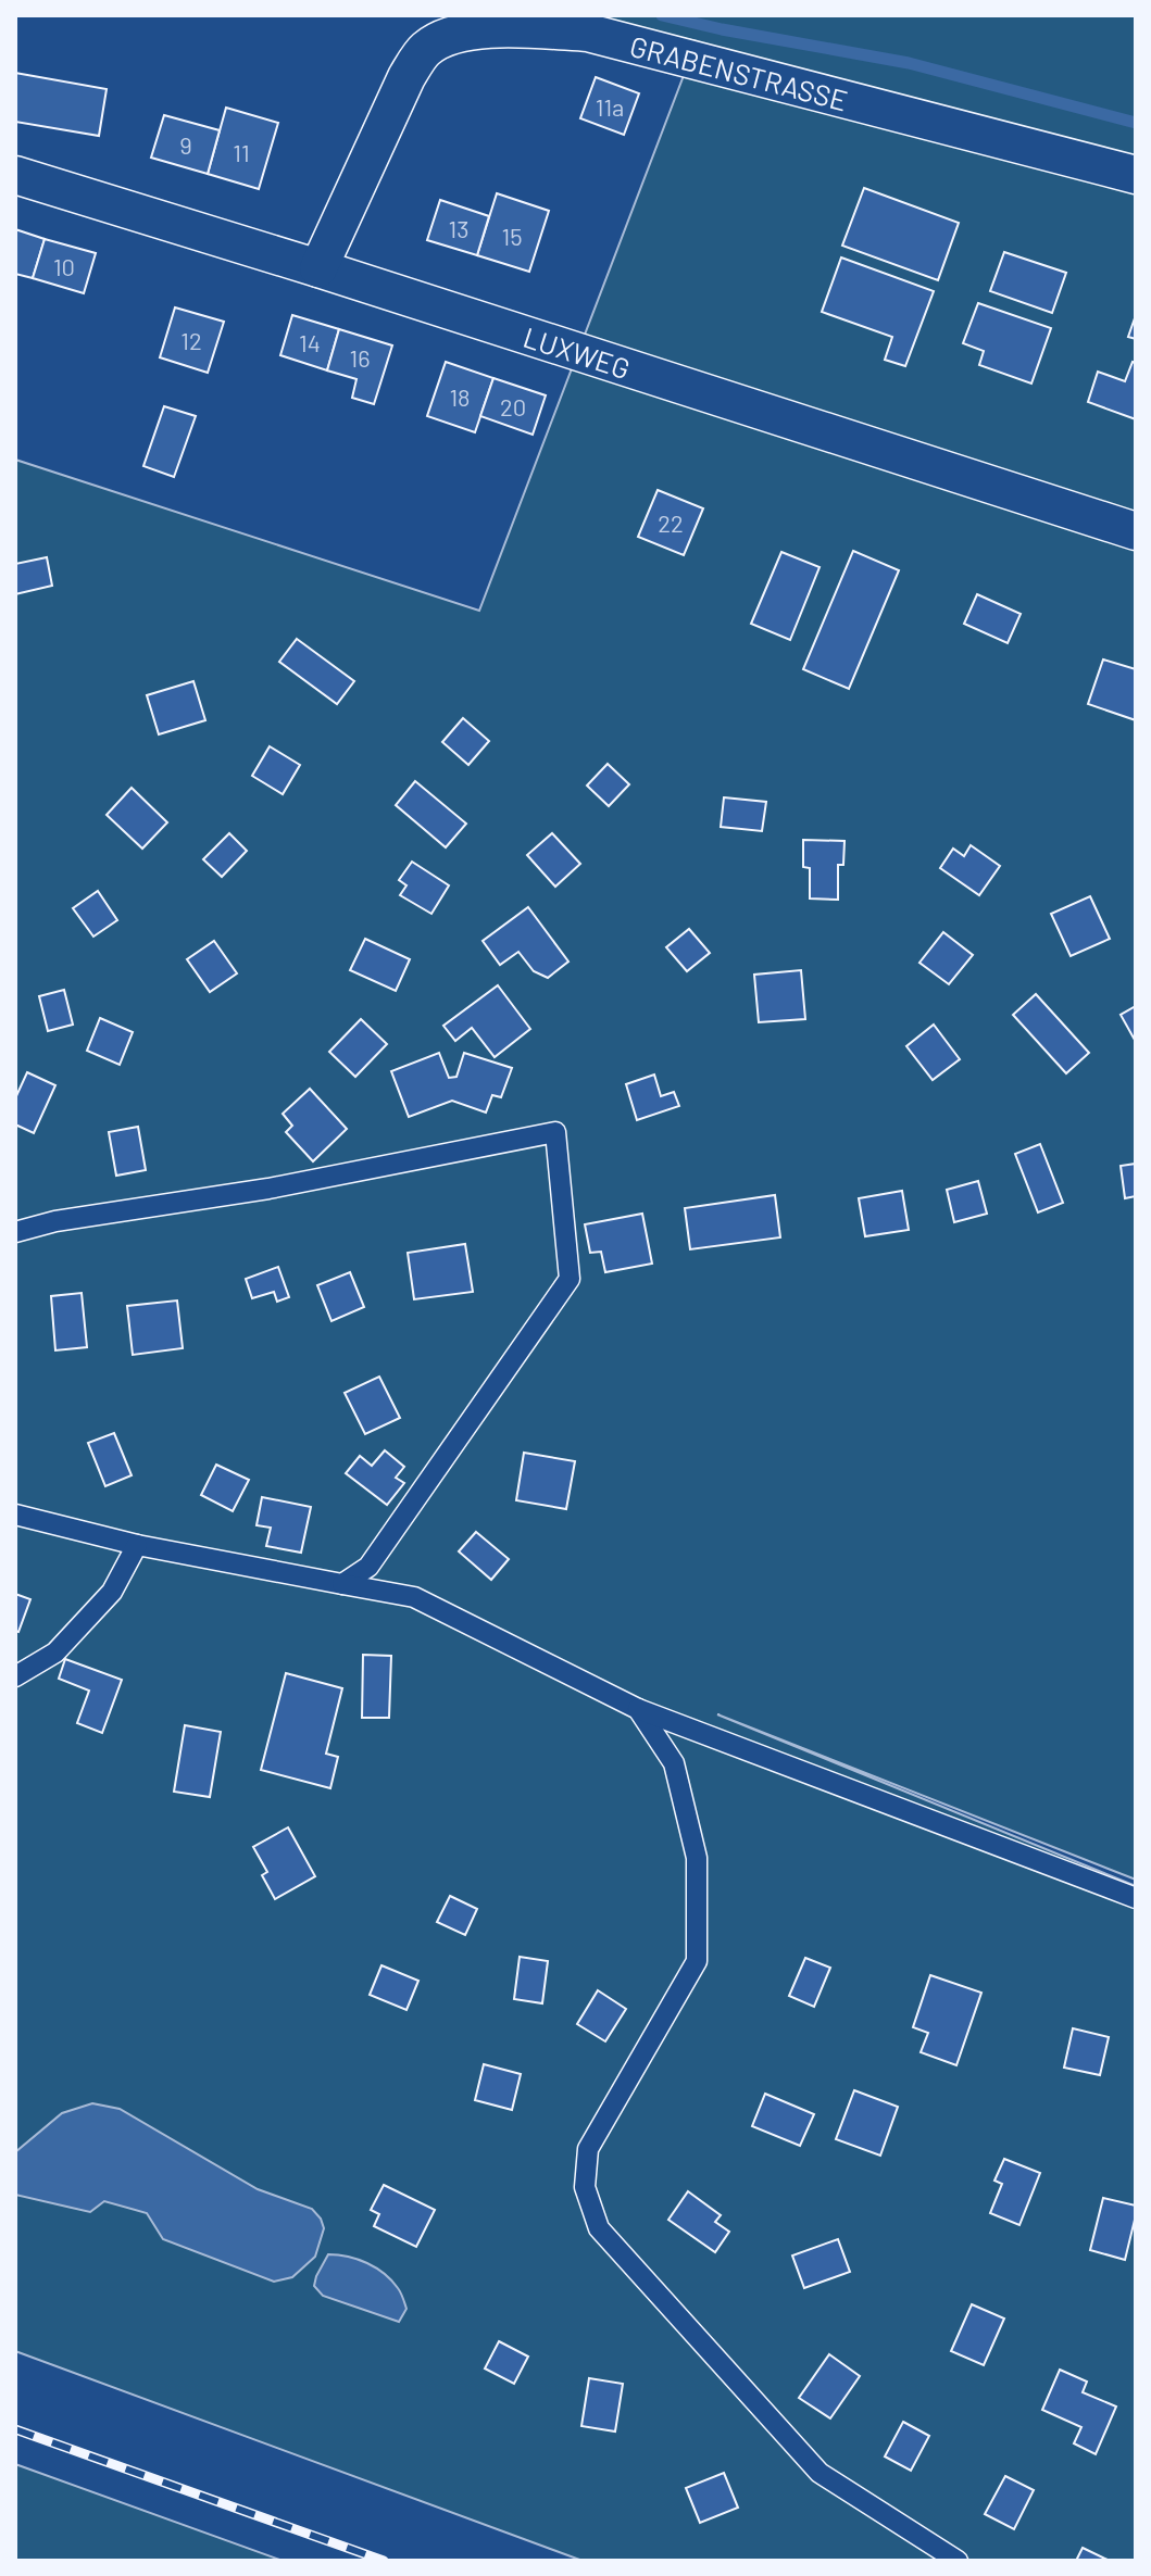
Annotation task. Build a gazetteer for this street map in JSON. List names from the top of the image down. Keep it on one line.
{"streets":{"street":["GRABENSTRASSE","LUXWEG"]},"crossings":[["GRABENSTRASSE","LUXWEG"]],"house_numbers":["11a","9","11","13","15","10","12","14","16","18","20","22"]}
